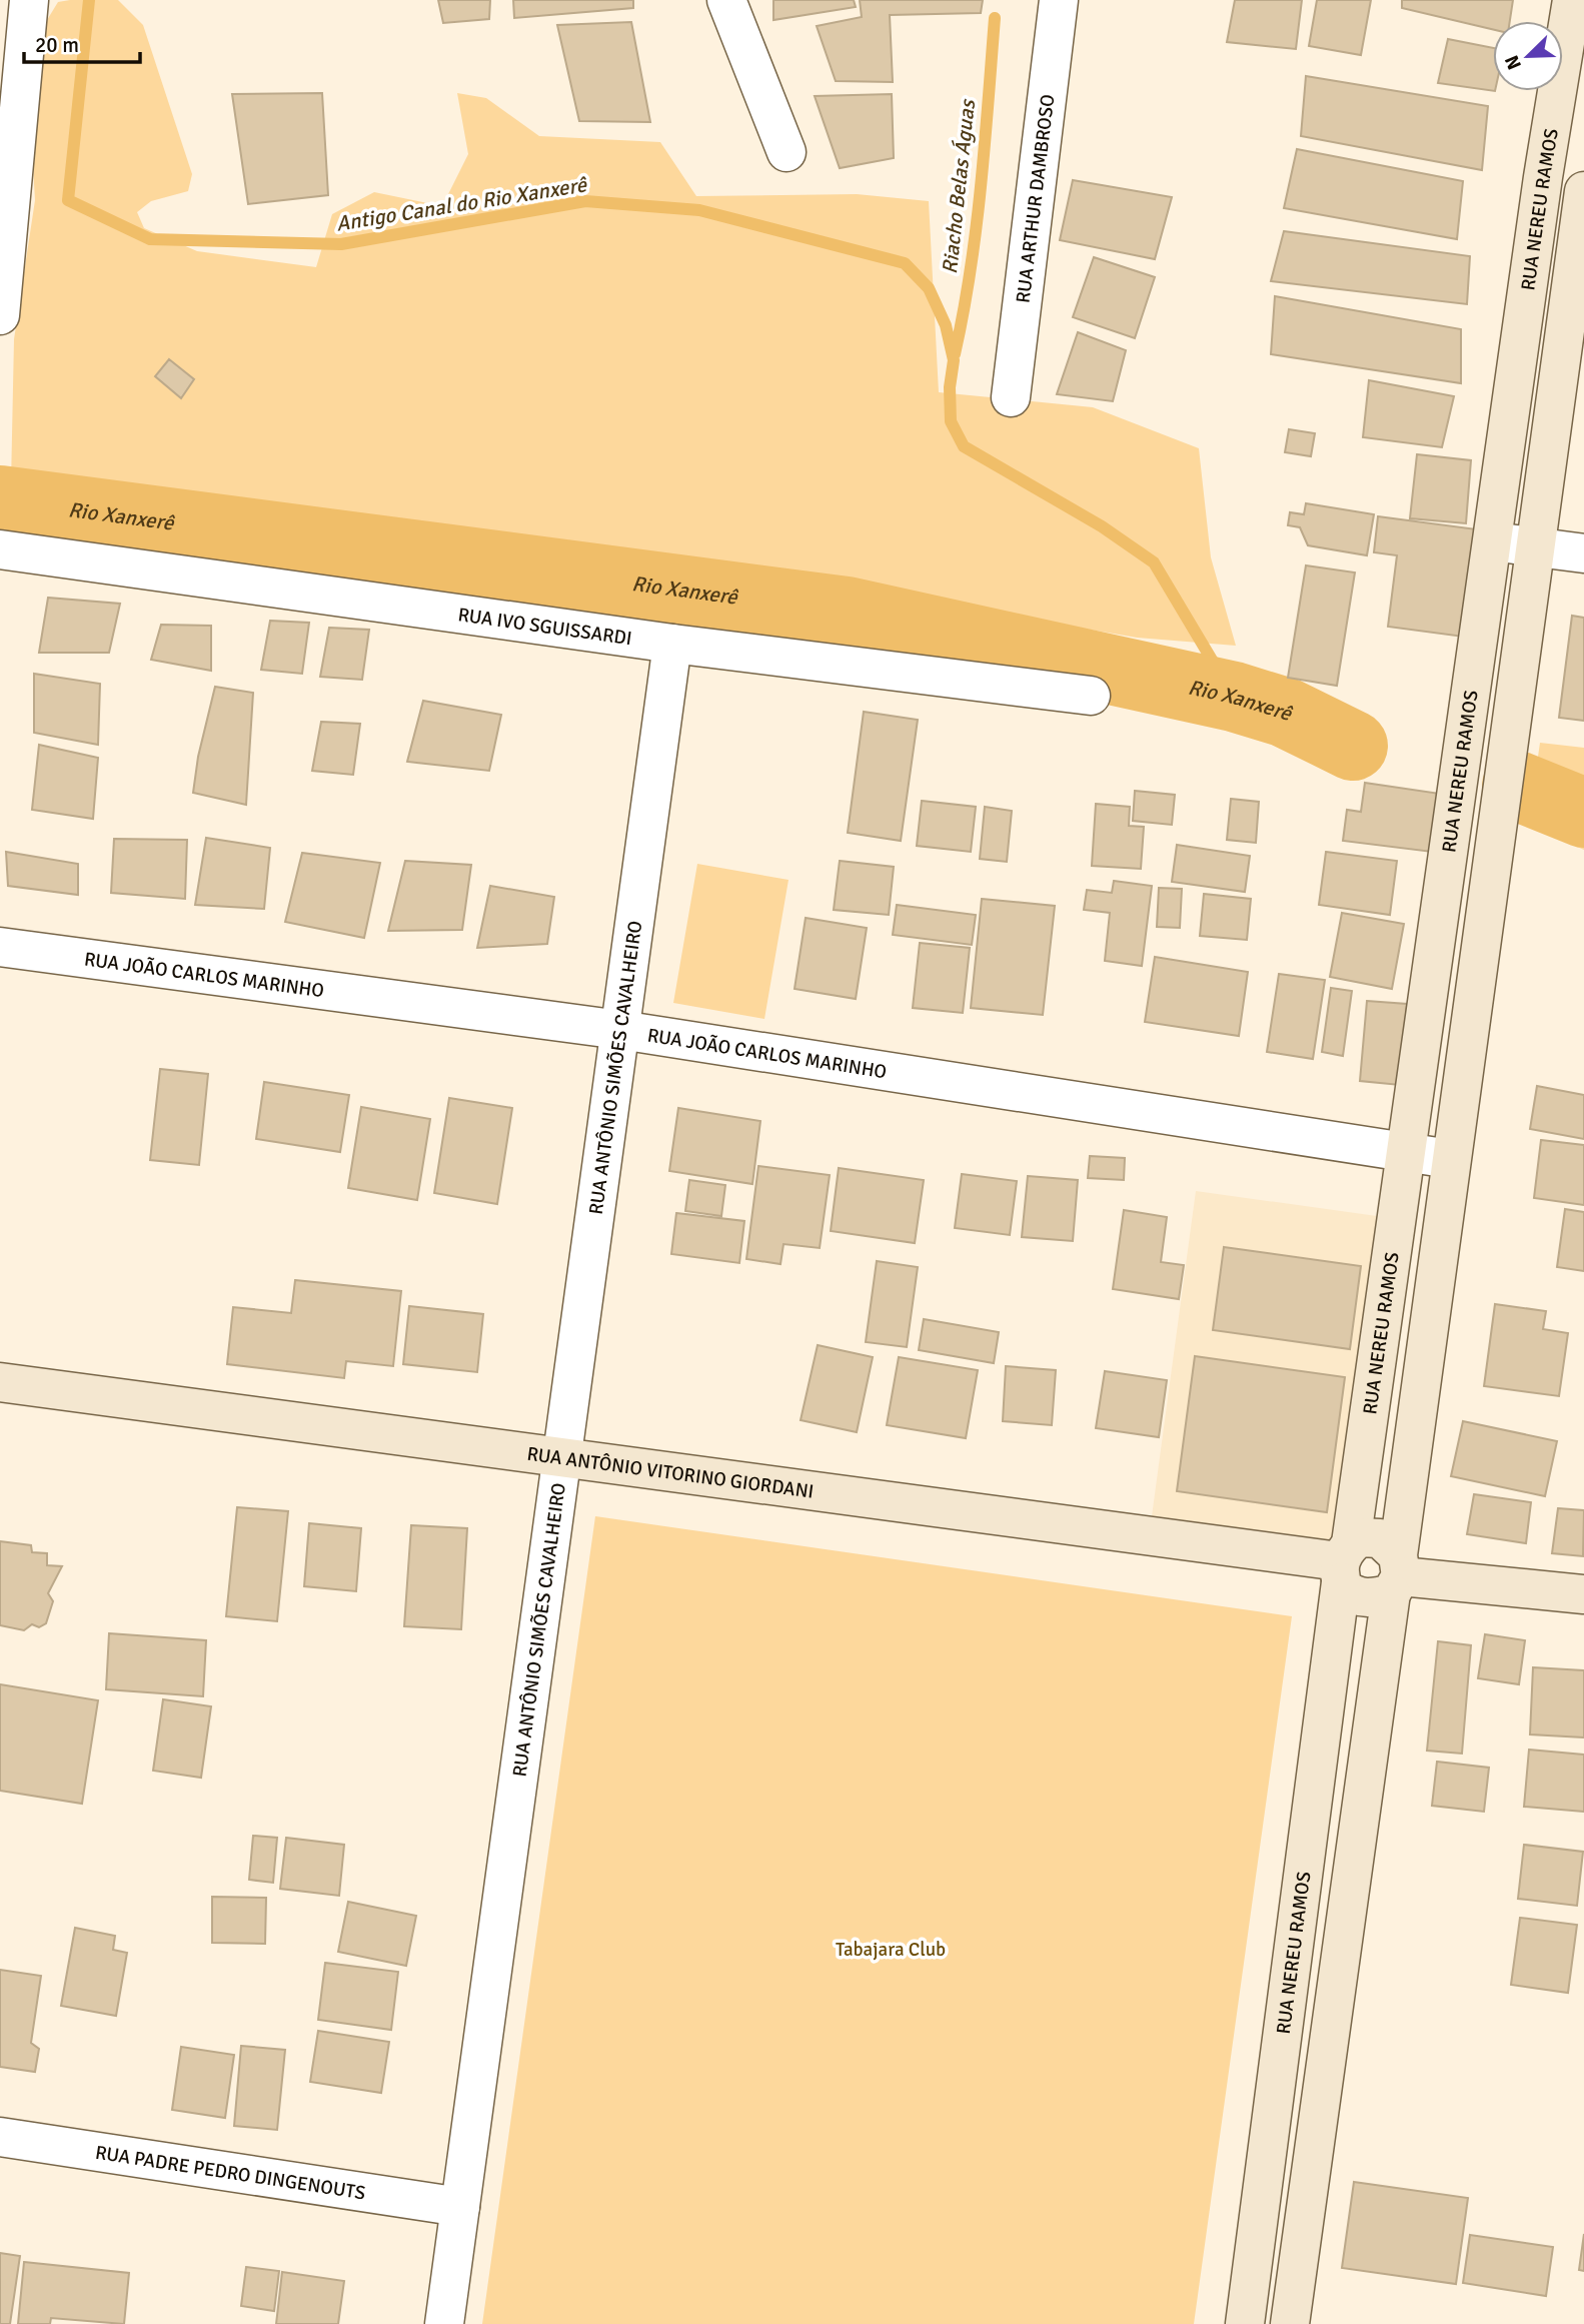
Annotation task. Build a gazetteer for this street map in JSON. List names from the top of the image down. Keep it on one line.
{"streets":{"street":["RUA ARTHUR DAMBROSO","RUA NEREU RAMOS","RUA IVO SGUISSARDI","RUA JOÃO CARLOS MARINHO","RUA ANTÔNIO SIMÕES CAVALHEIRO","RUA ANTÔNIO VITORINO GIORDANI","RUA PADRE PEDRO DINGENOUTS"]},"crossings":[["RUA NEREU RAMOS","RUA JOÃO CARLOS MARINHO"],["RUA NEREU RAMOS","RUA ANTÔNIO VITORINO GIORDANI"],["RUA IVO SGUISSARDI","RUA ANTÔNIO SIMÕES CAVALHEIRO"],["RUA JOÃO CARLOS MARINHO","RUA ANTÔNIO SIMÕES CAVALHEIRO"],["RUA ANTÔNIO SIMÕES CAVALHEIRO","RUA ANTÔNIO VITORINO GIORDANI"],["RUA ANTÔNIO SIMÕES CAVALHEIRO","RUA PADRE PEDRO DINGENOUTS"]],"water":["Riacho Belas Águas","Antigo Canal do Rio Xanxerê","Rio Xanxerê"],"parks":["Tabajara Club"],"scale_bar":"20 m","north":"bottom left"}
